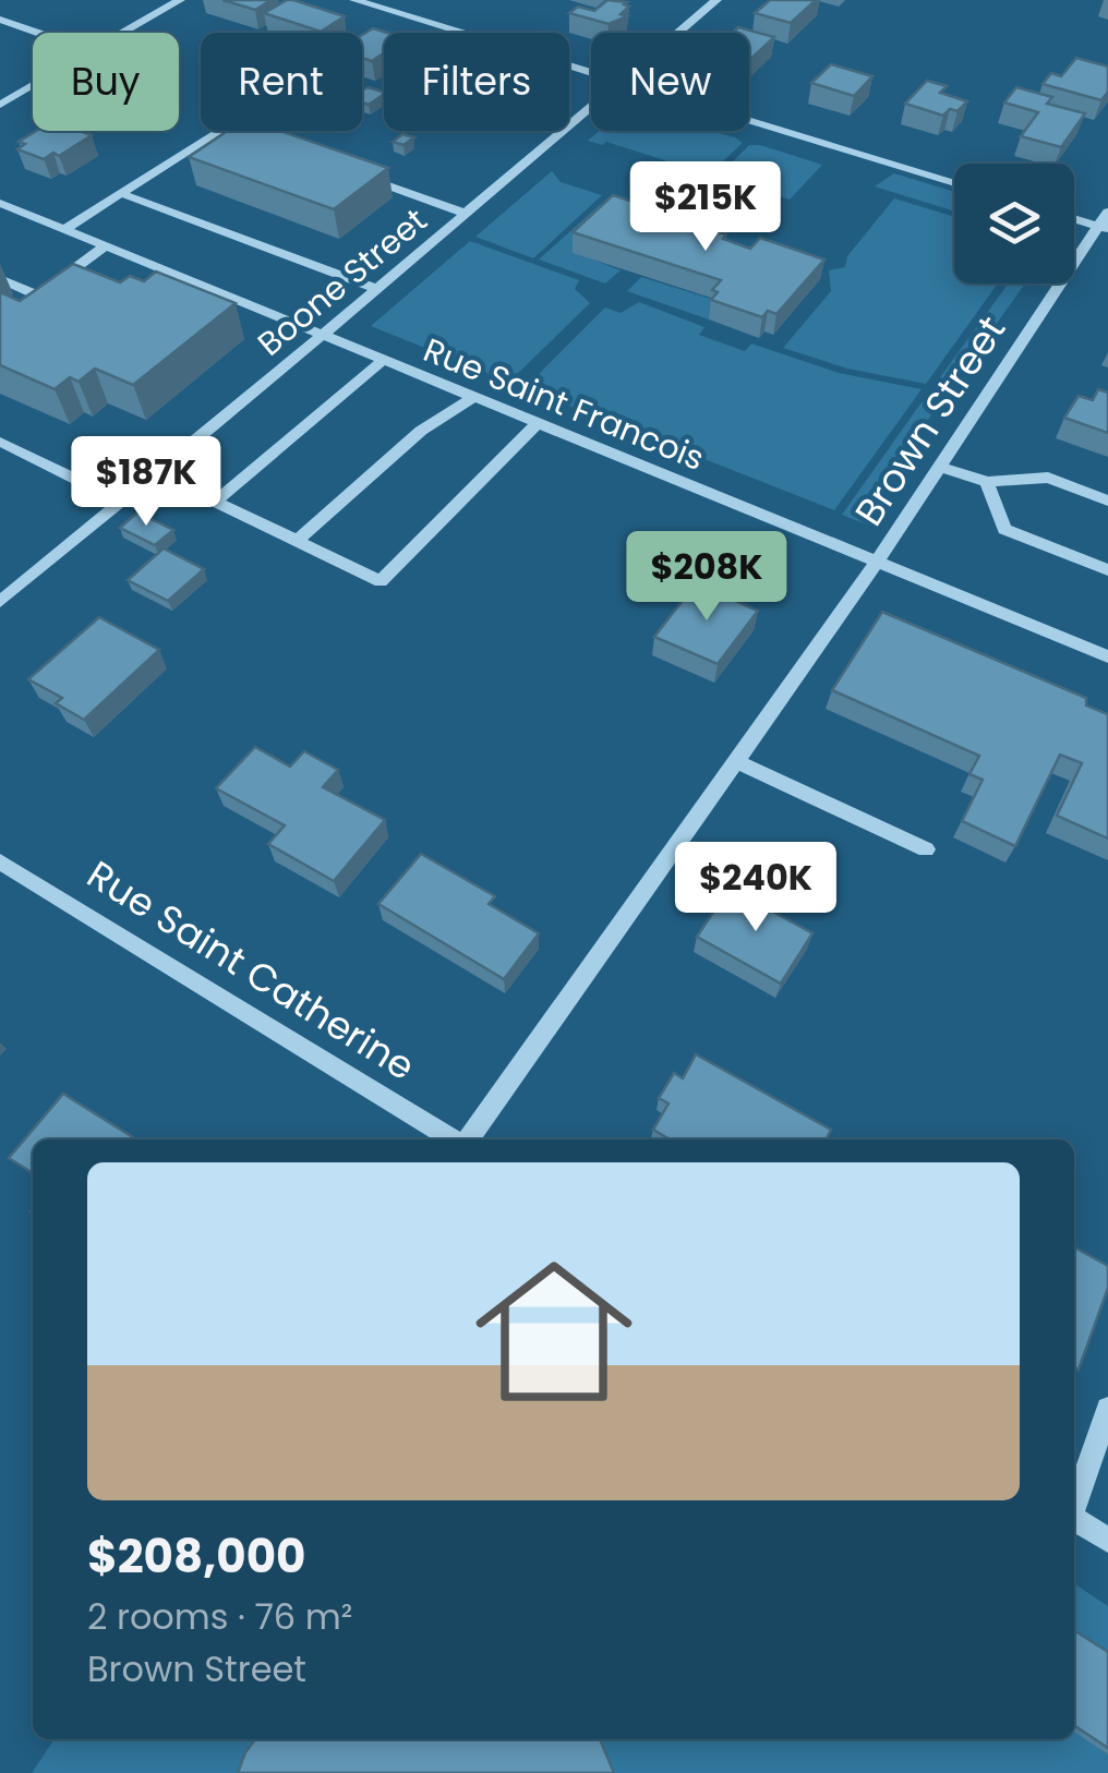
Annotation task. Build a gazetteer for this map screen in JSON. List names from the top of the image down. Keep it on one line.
{"streets":{"street":["Boone Street","Rue Saint Francois","Brown Street","Rue Saint Catherine"]},"crossings":[["Boone Street","Rue Saint Francois"],["Rue Saint Francois","Brown Street"]],"page":{"chip":["Buy","Rent","Filters","New"],"price":["$215K","$187K","$208K","$240K"],"list":[{"name":"$208,000","note":"2 rooms · 76 m² · Brown Street"}]}}
